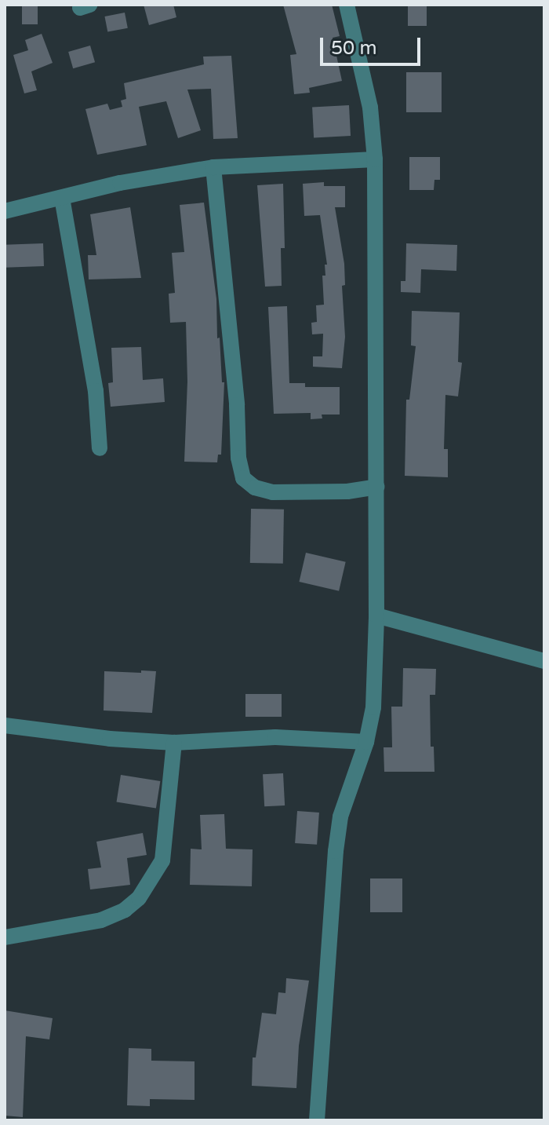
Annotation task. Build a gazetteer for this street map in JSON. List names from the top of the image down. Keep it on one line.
{"scale_bar":"50 m"}
